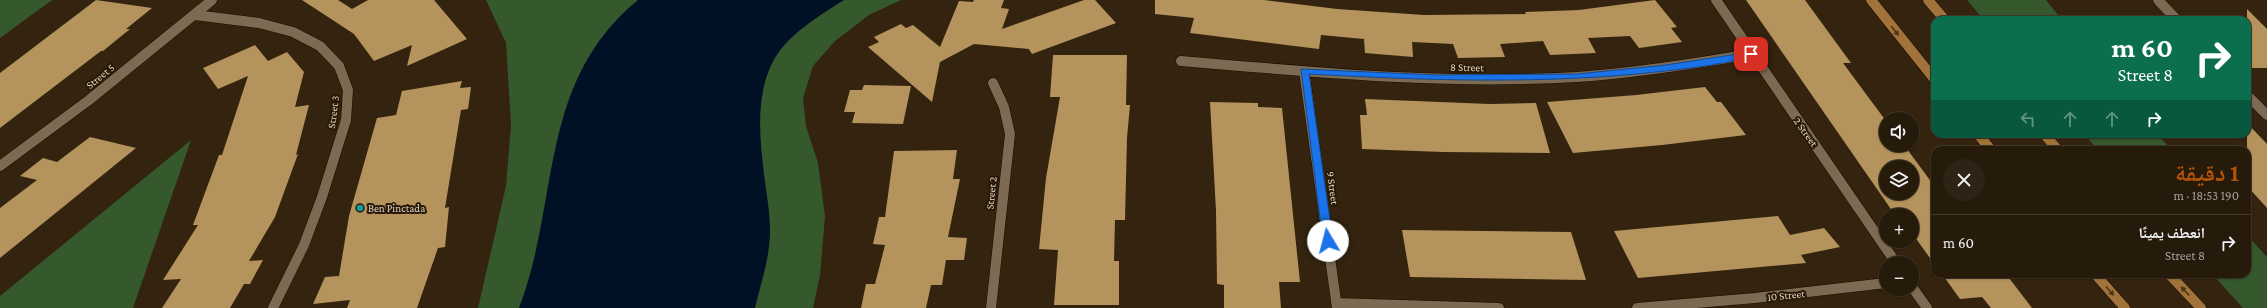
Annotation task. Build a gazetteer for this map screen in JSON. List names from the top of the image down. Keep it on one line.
{"streets":{"street":["8 Street","Street 5","Street 3","2 Street","9 Street","Street 2","10 Street"]},"crossings":[["8 Street","2 Street"],["8 Street","9 Street"],["Street 5","Street 3"]],"places":["Ben Pinctada"],"page":{"turn":["60 m","8 Street"],"map_buttons":["+","−"],"heading":["1 دقيقة","190 m · 18:53"],"list":[{"name":"انعطف يمينًا","note":"8 Street","value":"60 m"}]}}
